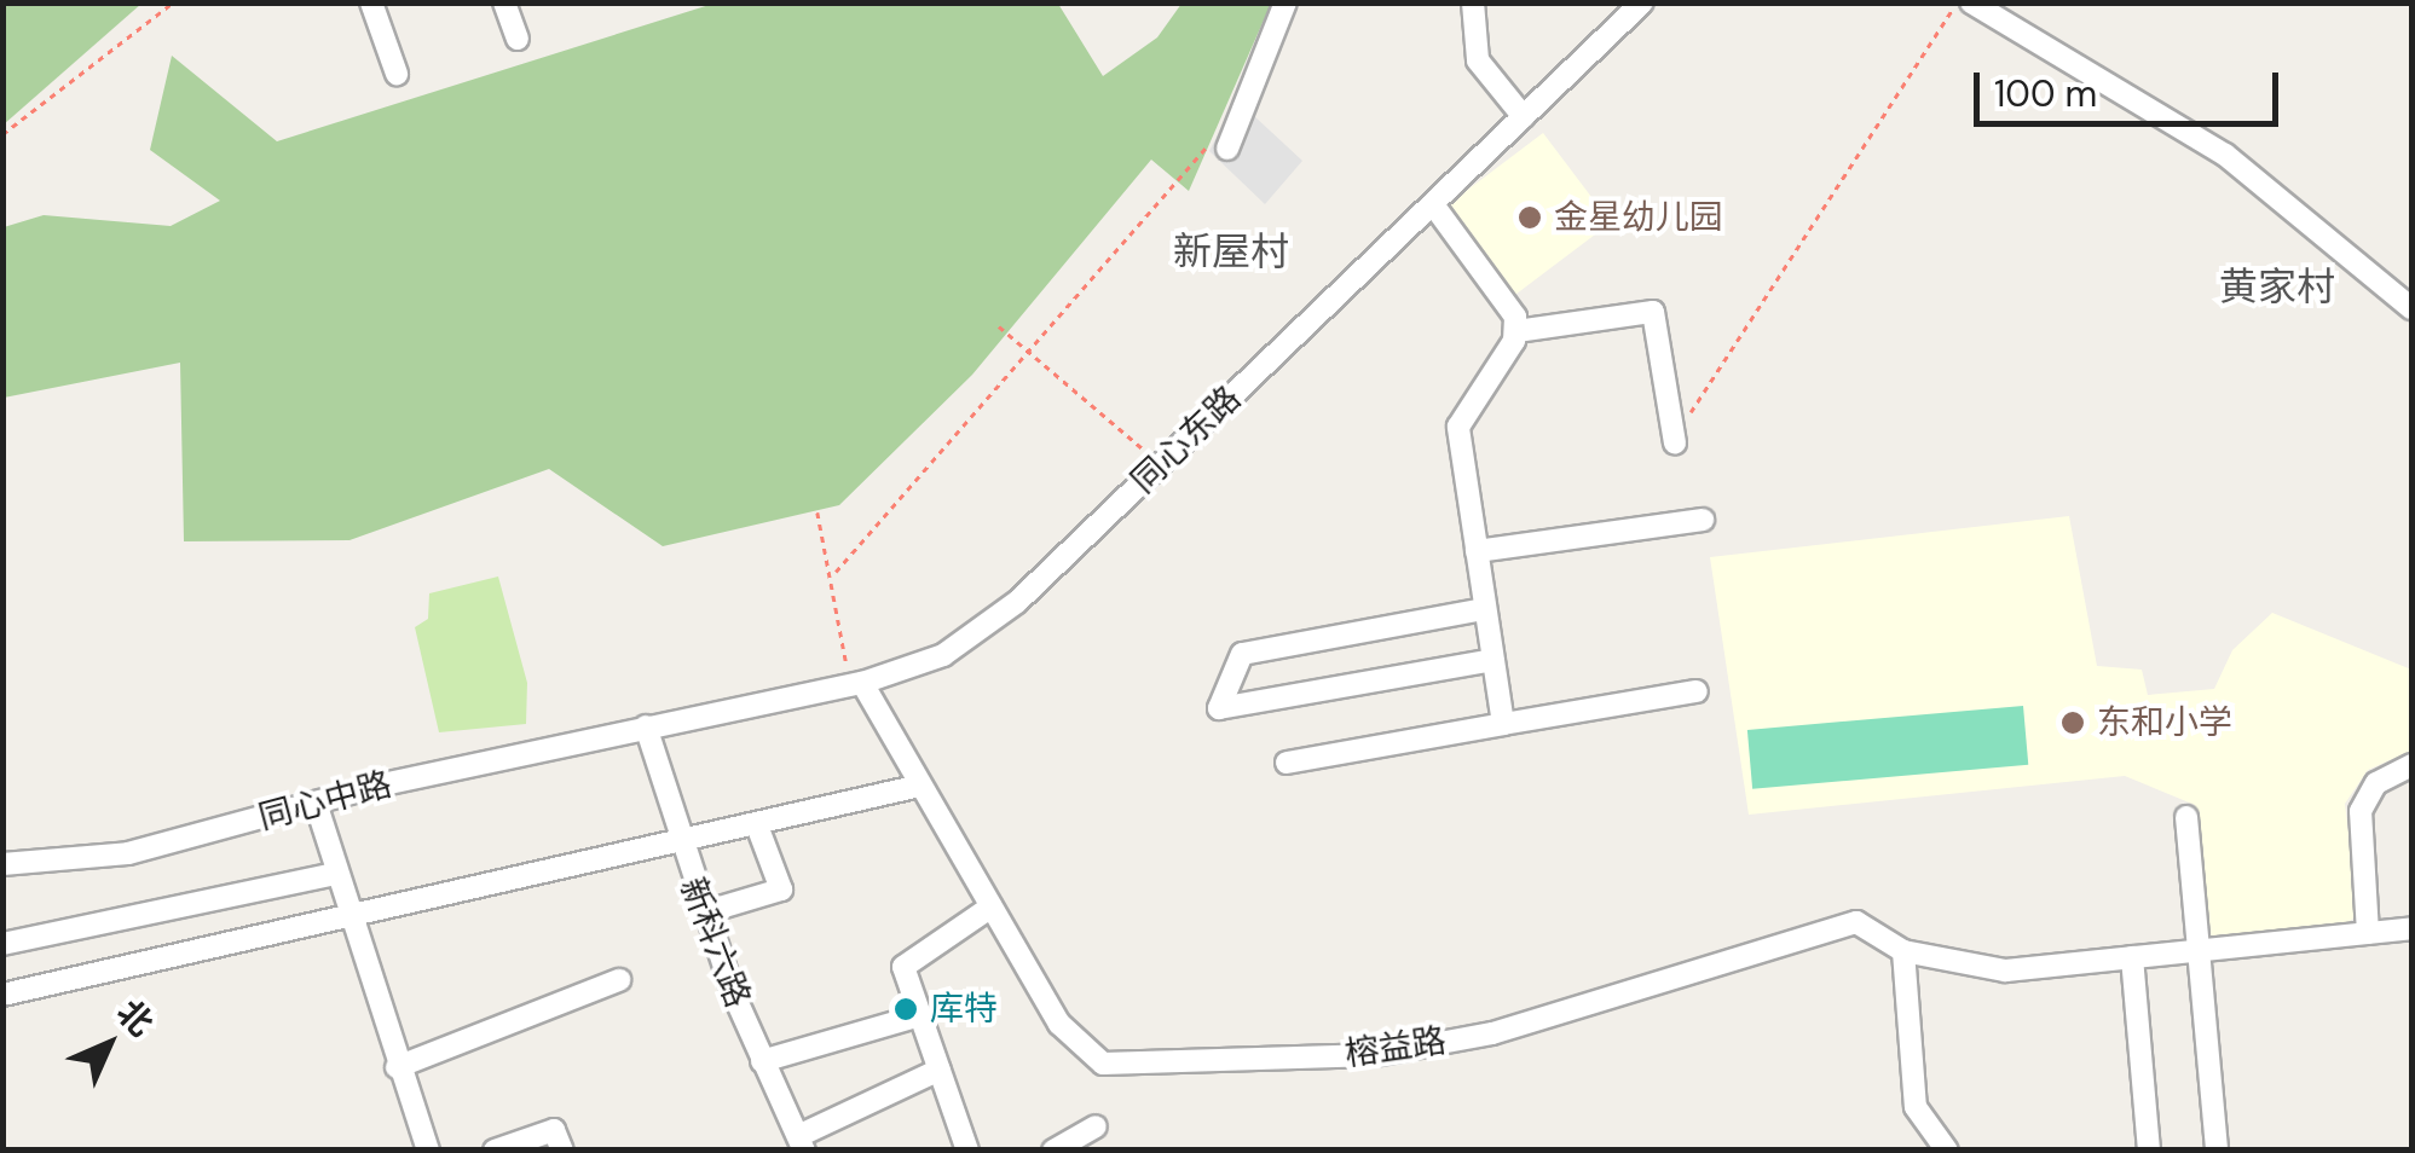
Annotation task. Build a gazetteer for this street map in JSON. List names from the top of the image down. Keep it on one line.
{"streets":{"street":["同心东路","同心中路","新科六路","榕益路"]},"crossings":[["同心东路","同心中路"],["同心东路","新科六路"],["同心东路","榕益路"],["同心中路","新科六路"]],"districts":["新屋村","黄家村"],"places":["金星幼儿园","东和小学","库特"],"scale_bar":"100 m","north":"top right"}
